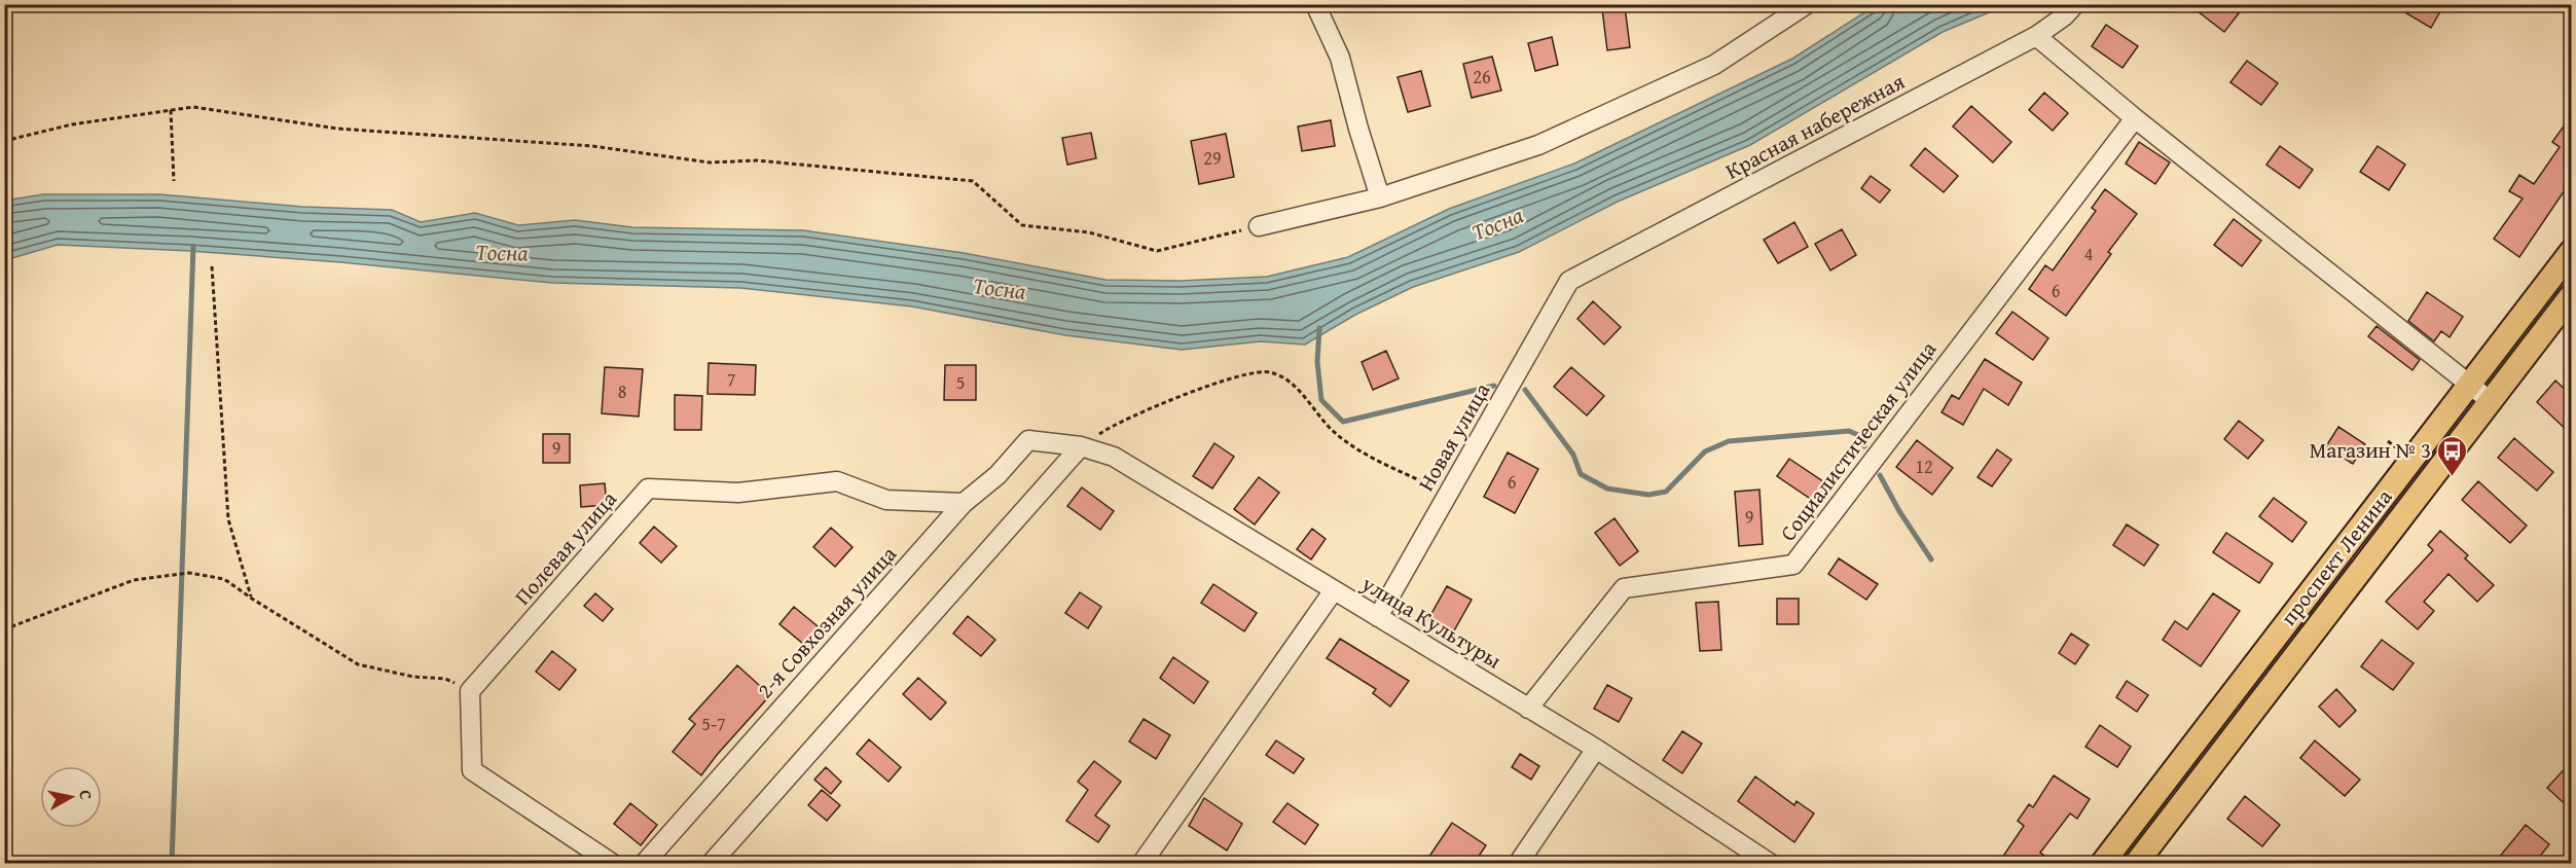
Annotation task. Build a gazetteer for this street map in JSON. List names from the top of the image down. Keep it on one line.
{"streets":{"main road":["проспект Ленина"],"street":["Красная набережная","Новая улица","Социалистическая улица","Полевая улица","2-я Совхозная улица","улица Культуры"]},"crossings":[["Красная набережная","Новая улица"],["Новая улица","улица Культуры"],["Социалистическая улица","улица Культуры"],["Полевая улица","2-я Совхозная улица"],["2-я Совхозная улица","улица Культуры"]],"water":["Тосна"],"places":{"bus stop":["Магазин № 3"]},"house_numbers":["26","29","4","6","7","5","8","9","12","6","9","5-7"],"north":"right"}
